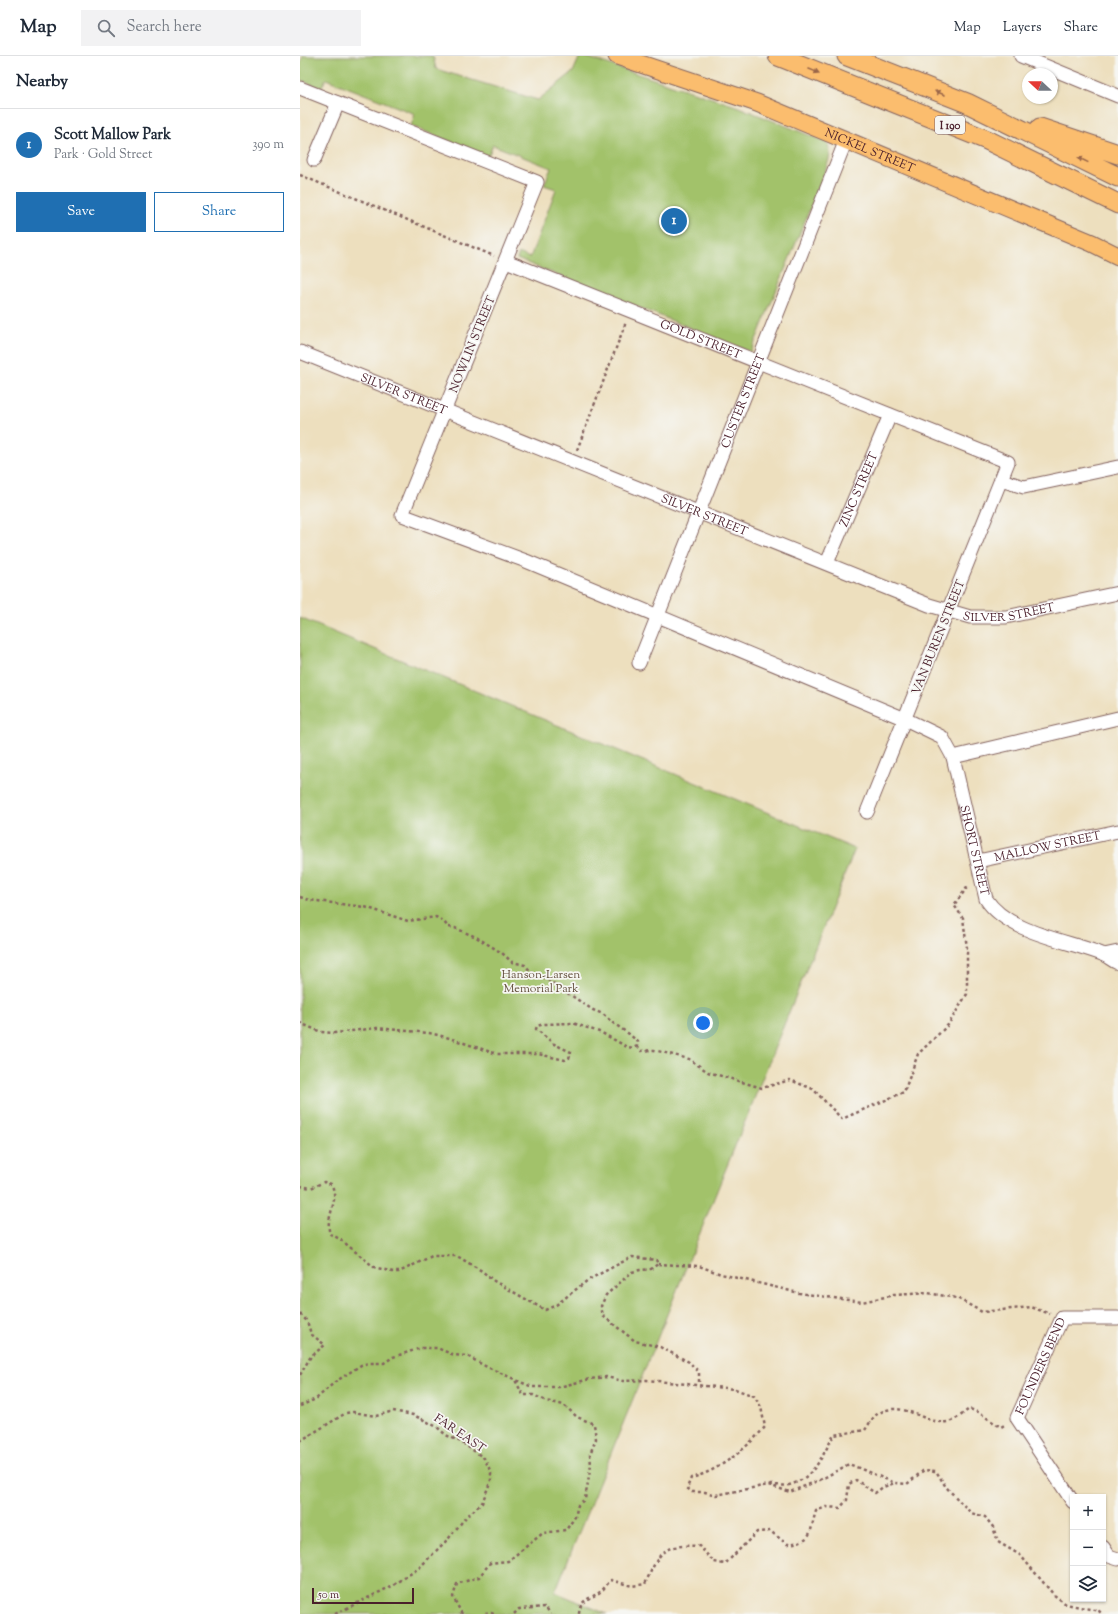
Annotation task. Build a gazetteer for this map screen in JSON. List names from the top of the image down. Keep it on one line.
{"streets":{"highway":["I 190"],"main road":["NICKEL STREET"],"street":["GOLD STREET","NOWLIN STREET","SILVER STREET","CUSTER STREET","ZINC STREET","VAN BUREN STREET","MALLOW STREET","SHORT STREET","FOUNDERS BEND"],"path":["FAR EAST"]},"crossings":[["NICKEL STREET","CUSTER STREET"],["GOLD STREET","NOWLIN STREET"],["GOLD STREET","CUSTER STREET"],["GOLD STREET","ZINC STREET"],["GOLD STREET","VAN BUREN STREET"],["NOWLIN STREET","SILVER STREET"],["NOWLIN STREET","SHORT STREET"],["SILVER STREET","CUSTER STREET"],["SILVER STREET","ZINC STREET"],["SILVER STREET","VAN BUREN STREET"],["CUSTER STREET","SHORT STREET"],["VAN BUREN STREET","SHORT STREET"],["MALLOW STREET","SHORT STREET"]],"parks":["Hanson-Larsen Memorial Park"],"scale_bar":"50 m","north":"left","page":{"header":"Map","search":"Search here","nav":["Map","Layers","Share"],"heading":"Nearby","list":[{"mark":"1","name":"Scott Mallow Park","note":"Park · Gold Street","value":"390 m"}],"buttons":["Save","Share"],"pins":"1","map_buttons":["+","−"],"scale":"50 m"}}
